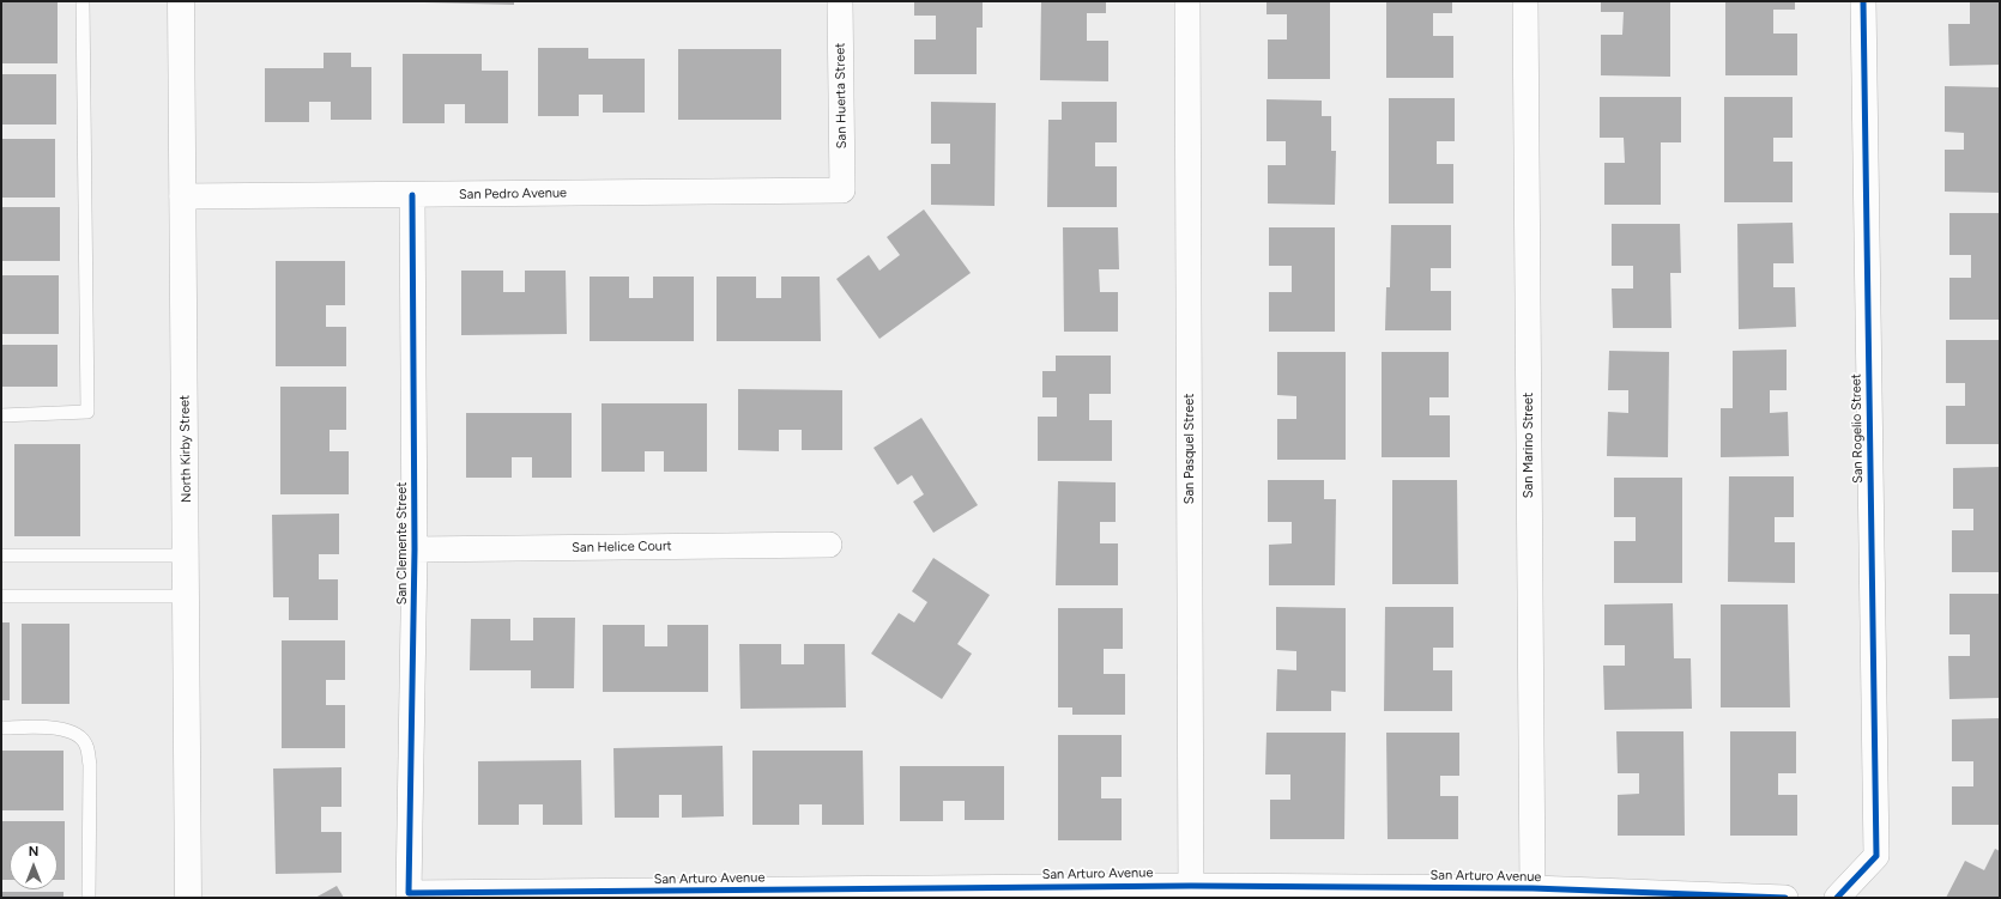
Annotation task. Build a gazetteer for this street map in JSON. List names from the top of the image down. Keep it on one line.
{"streets":{"street":["San Huerta Street","San Pedro Avenue","San Rogelio Street","San Marino Street","North Kirby Street","San Pasquel Street","San Clemente Street","San Helice Court","San Arturo Avenue"]},"crossings":[["San Huerta Street","San Pedro Avenue"],["San Pedro Avenue","North Kirby Street"],["San Pedro Avenue","San Clemente Street"],["San Marino Street","San Arturo Avenue"],["San Pasquel Street","San Arturo Avenue"],["San Clemente Street","San Helice Court"],["San Clemente Street","San Arturo Avenue"]],"north":"top"}
